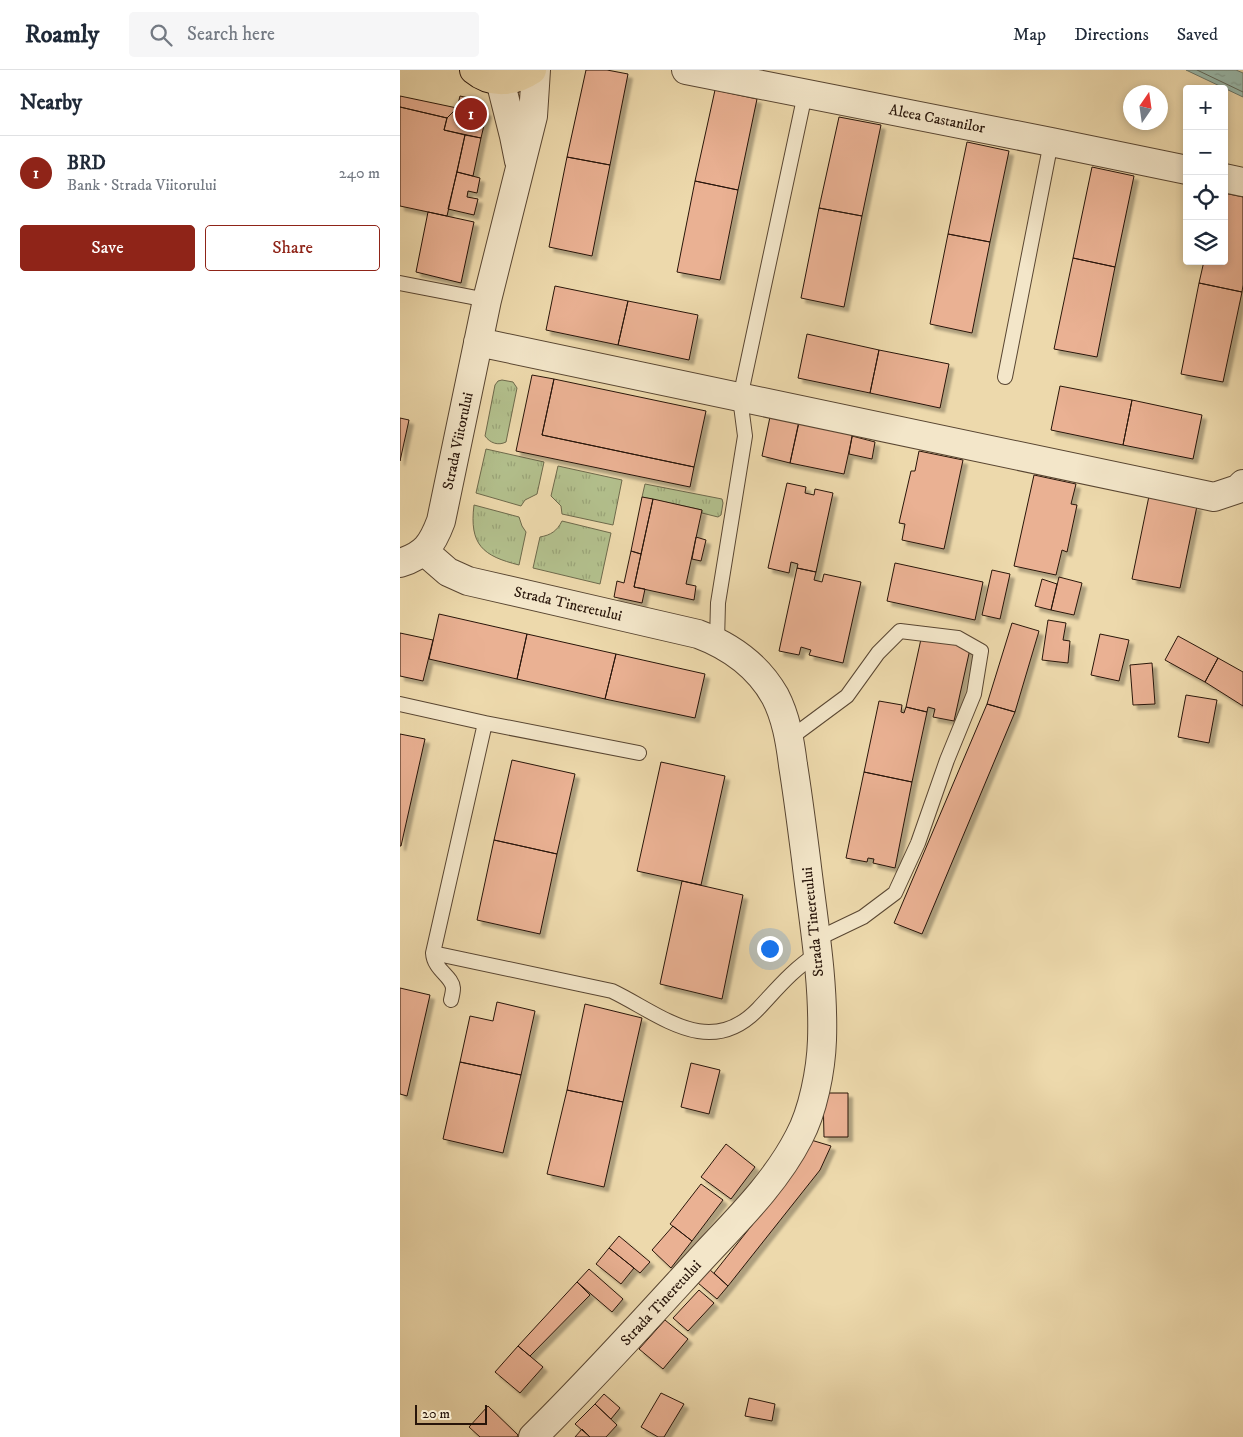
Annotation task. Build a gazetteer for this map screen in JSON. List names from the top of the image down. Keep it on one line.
{"streets":{"street":["Aleea Castanilor","Strada Viitorului","Strada Tineretului"]},"crossings":[["Strada Viitorului","Strada Tineretului"]],"scale_bar":"20 m","north":"top","page":{"header":"Roamly","search":"Search here","nav":["Map","Directions","Saved"],"heading":"Nearby","map_buttons":["+","−"],"pins":"1","list":[{"mark":"1","name":"BRD","note":"Bank · Strada Viitorului","value":"240 m"}],"buttons":["Save","Share"],"scale":"20 m"}}
